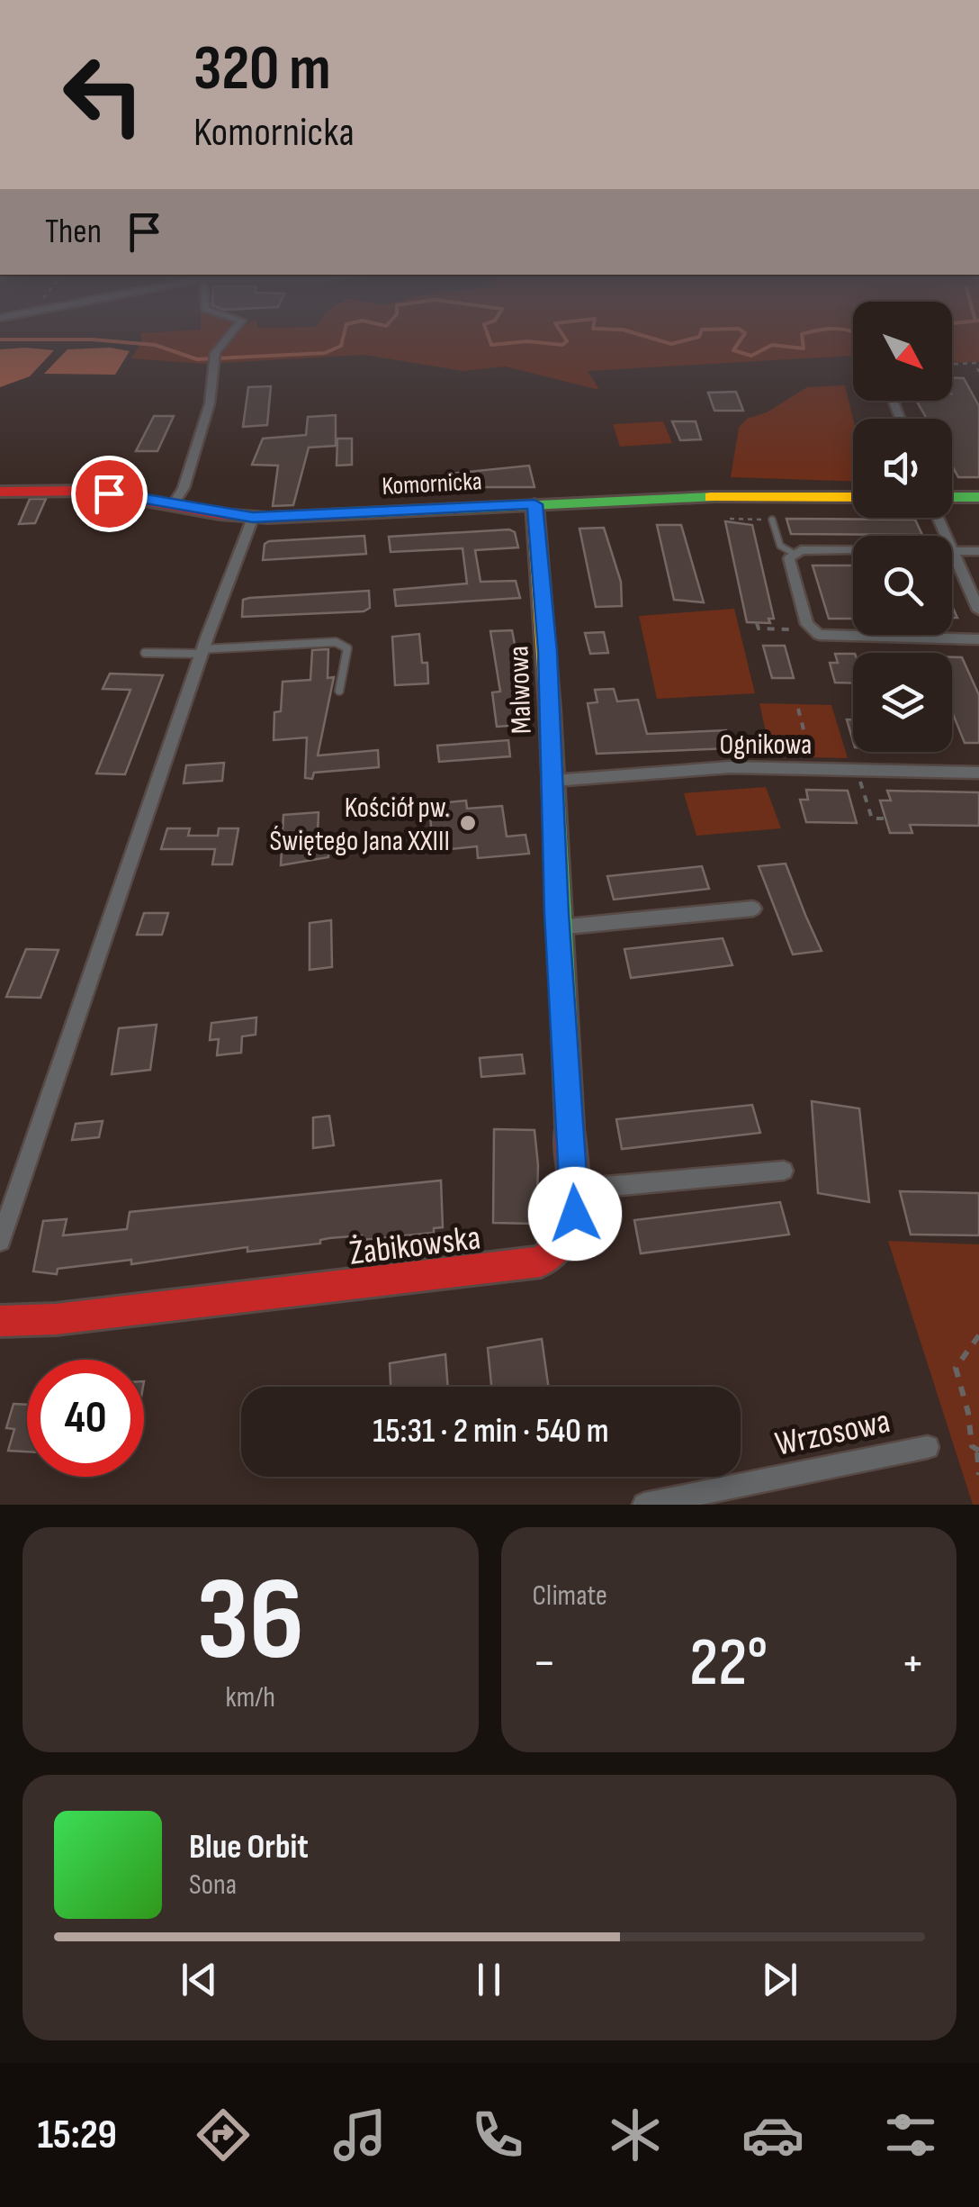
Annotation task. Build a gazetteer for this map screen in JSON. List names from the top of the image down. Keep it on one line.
{"streets":{"street":["Komornicka","Malwowa","Ognikowa","Żabikowska","Wrzosowa"]},"crossings":[["Komornicka","Malwowa"],["Malwowa","Ognikowa"],["Malwowa","Żabikowska"]],"places":["Kościół pw. Świętego Jana XXIII"],"north":"bottom right","page":{"turn":["320 m","Komornicka"],"then":"Then","limit":"40","trip":"15:31 · 2 min · 540 m","tile":[["36","km/h"],"Climate"],"heat":["−","22°","+"],"song":["Blue Orbit","Sona"],"tabs":"15:29"}}
